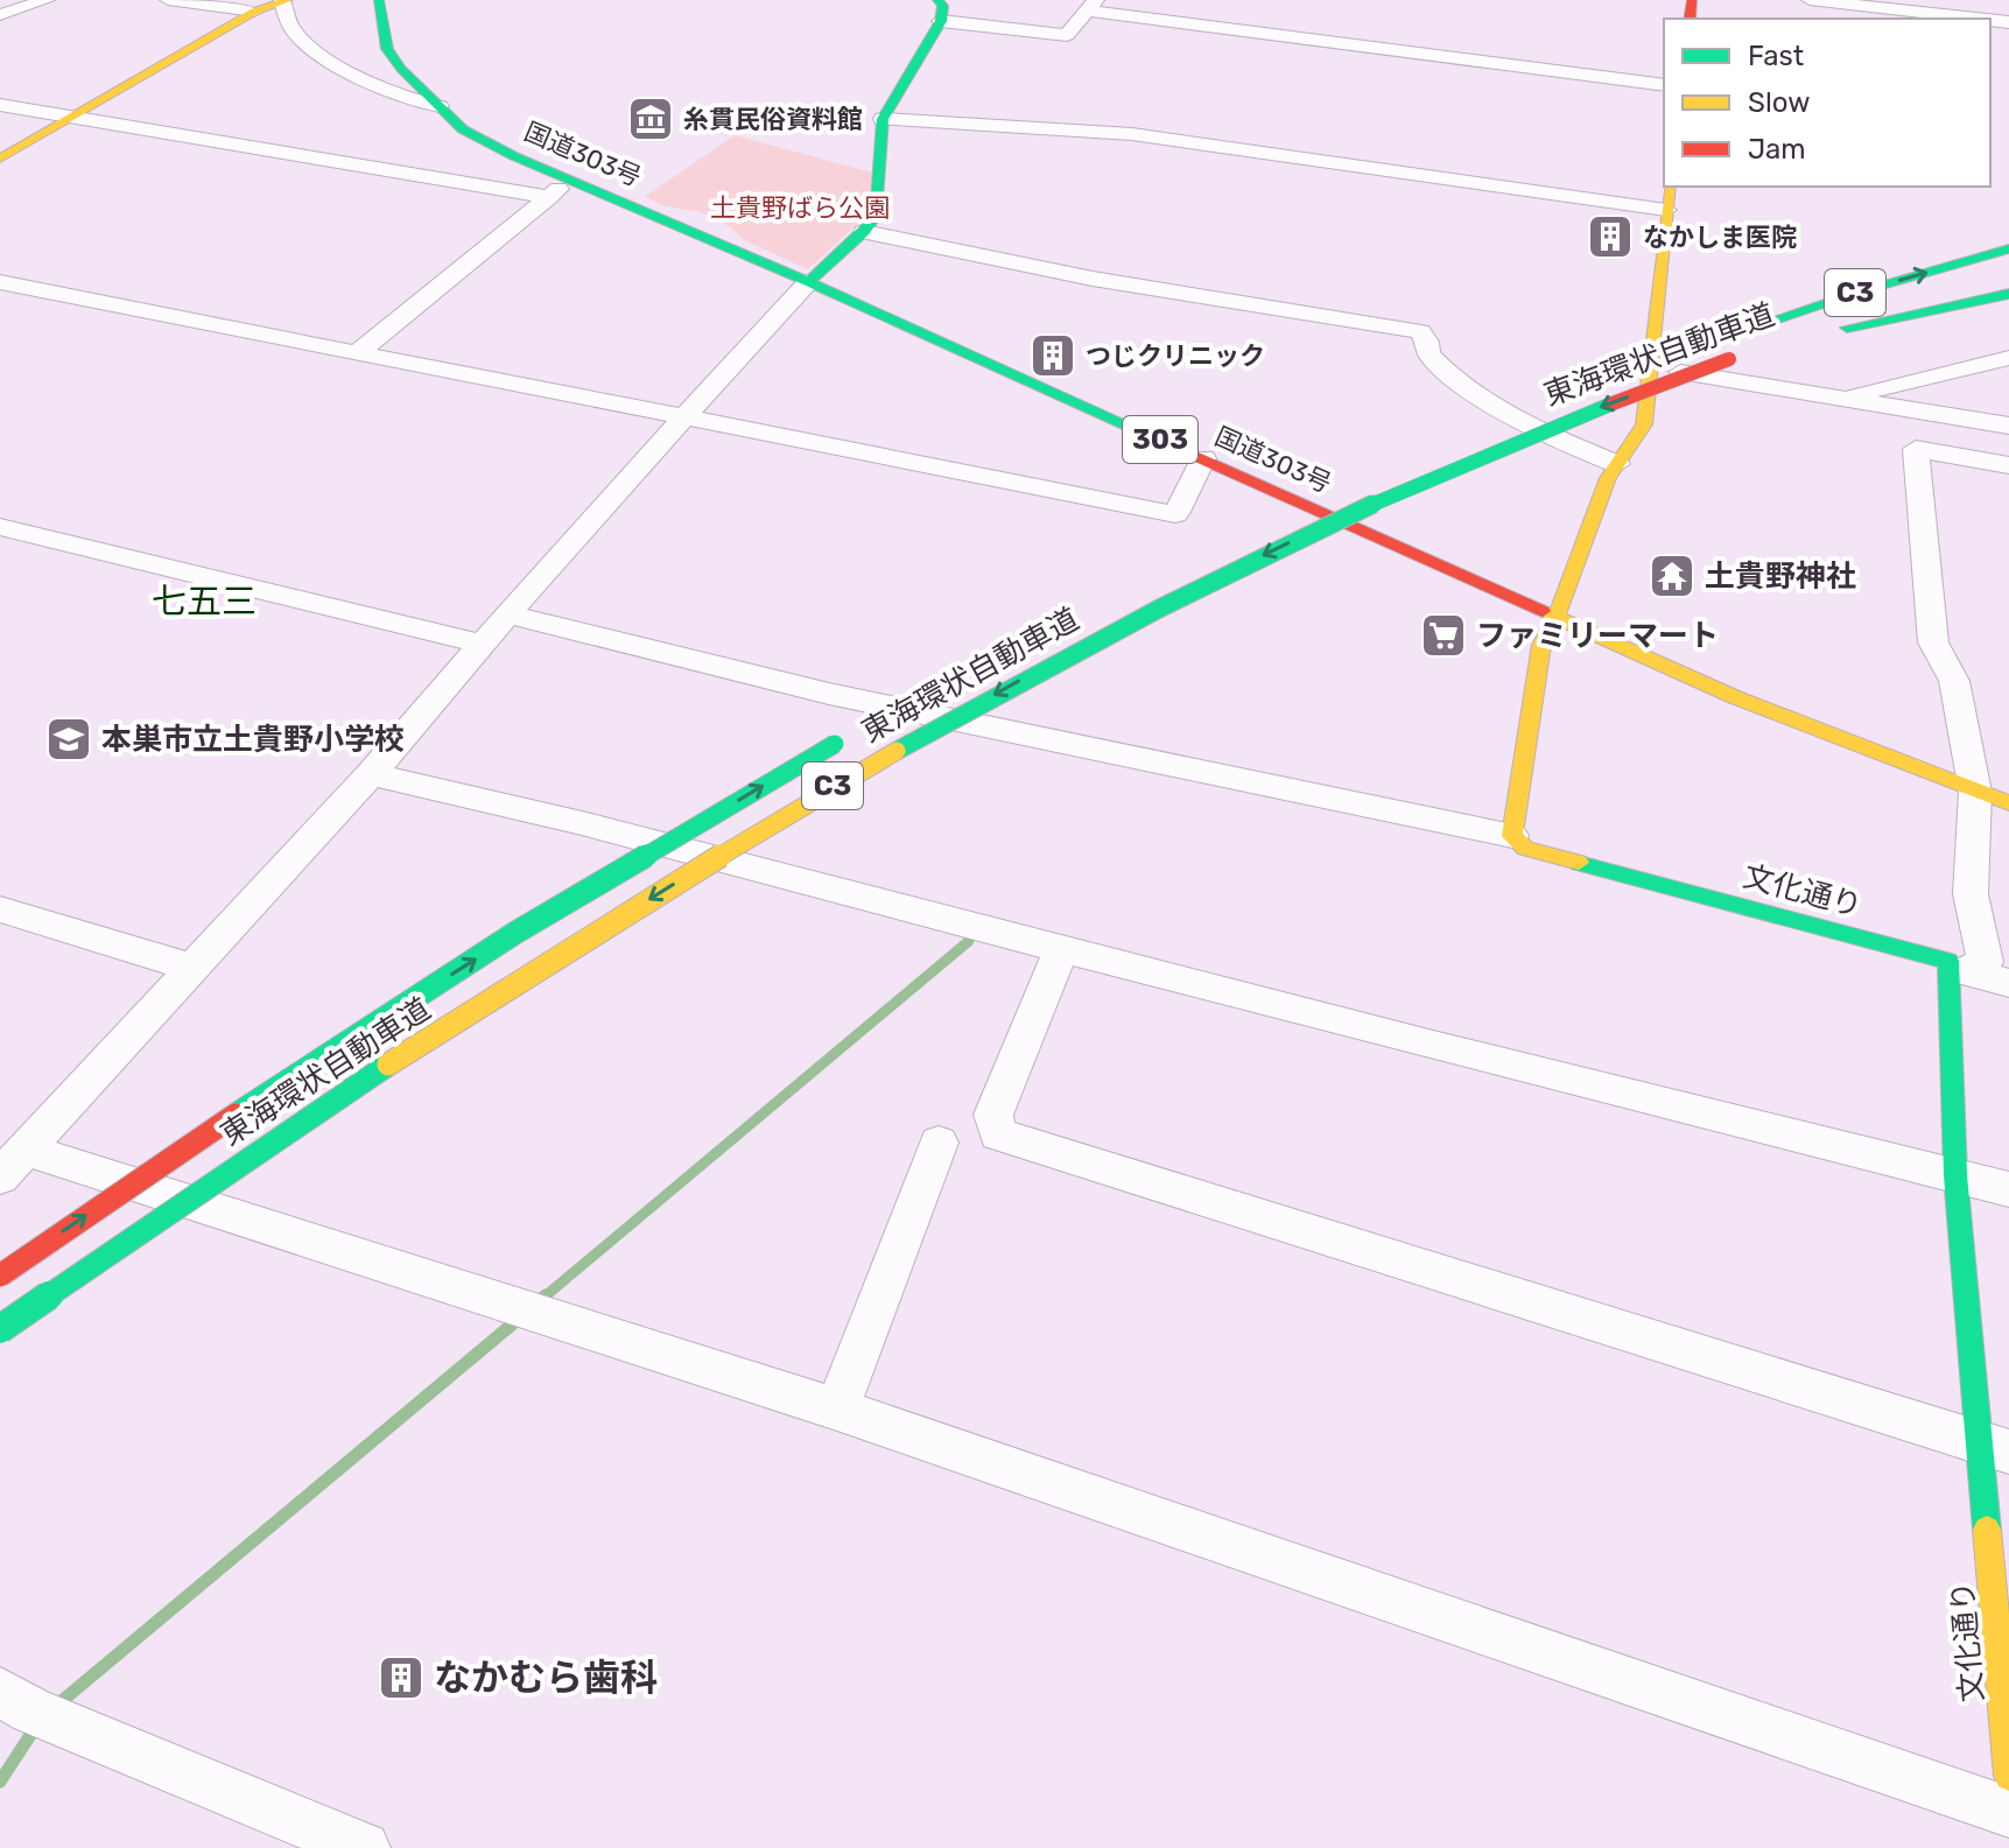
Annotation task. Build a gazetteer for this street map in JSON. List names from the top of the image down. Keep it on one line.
{"streets":{"main road":["国道303号","C3","東海環状自動車道","303","文化通り"]},"districts":["七五三"],"parks":["土貴野ばら公園"],"places":{"museum":["糸貫民俗資料館"],"building":["なかしま医院","つじクリニック","なかむら歯科"],"temple":["土貴野神社"],"supermarket":["ファミリーマート"],"school or university":["本巣市立土貴野小学校"]},"legend":["Fast","Slow","Jam"]}
